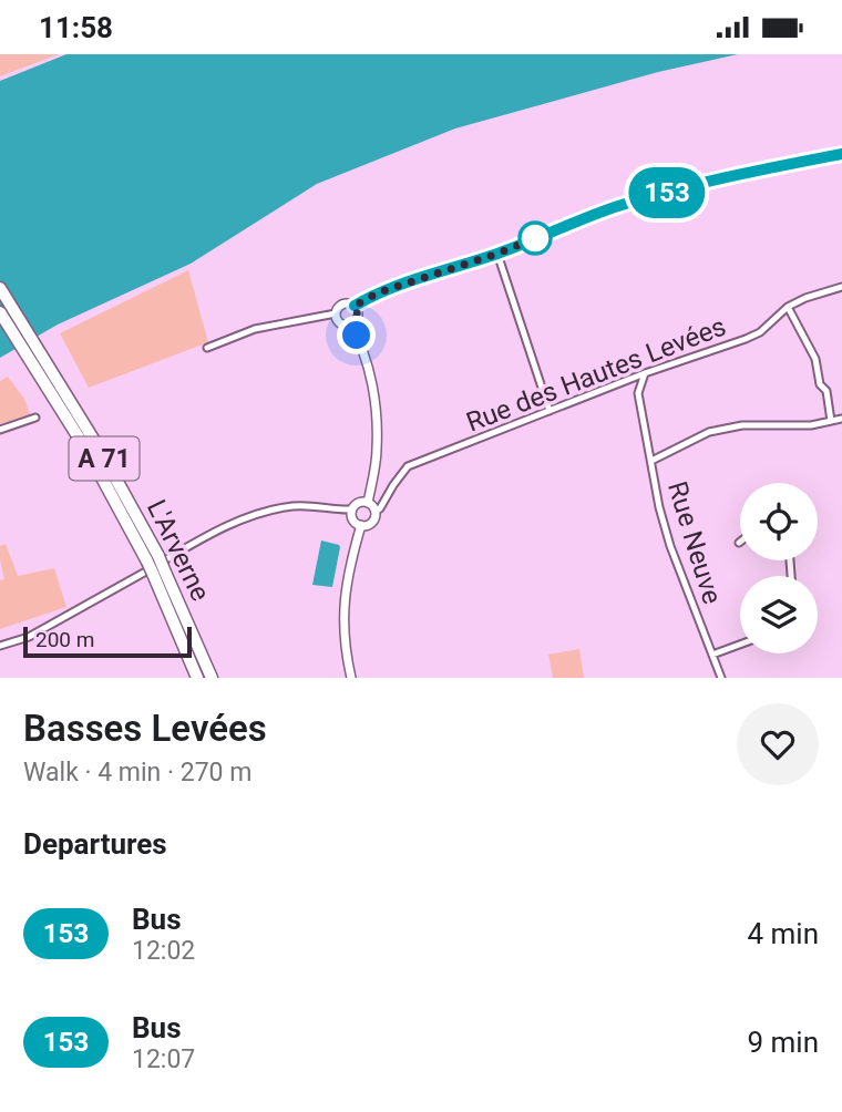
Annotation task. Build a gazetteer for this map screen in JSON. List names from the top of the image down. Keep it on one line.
{"streets":{"highway":["A 71","L'Arverne"],"street":["Rue des Hautes Levées","Rue Neuve"]},"lines":["bus line 153"],"scale_bar":"200 m","page":{"status":"11:58","on_map":"153","scale":"200 m","heading":[["Basses Levées","Walk · 4 min · 270 m"],"Departures"],"list":[{"mark":"153","name":"Bus","note":"12:02","value":"4 min"},{"mark":"153","name":"Bus","note":"12:07","value":"9 min"}]}}
